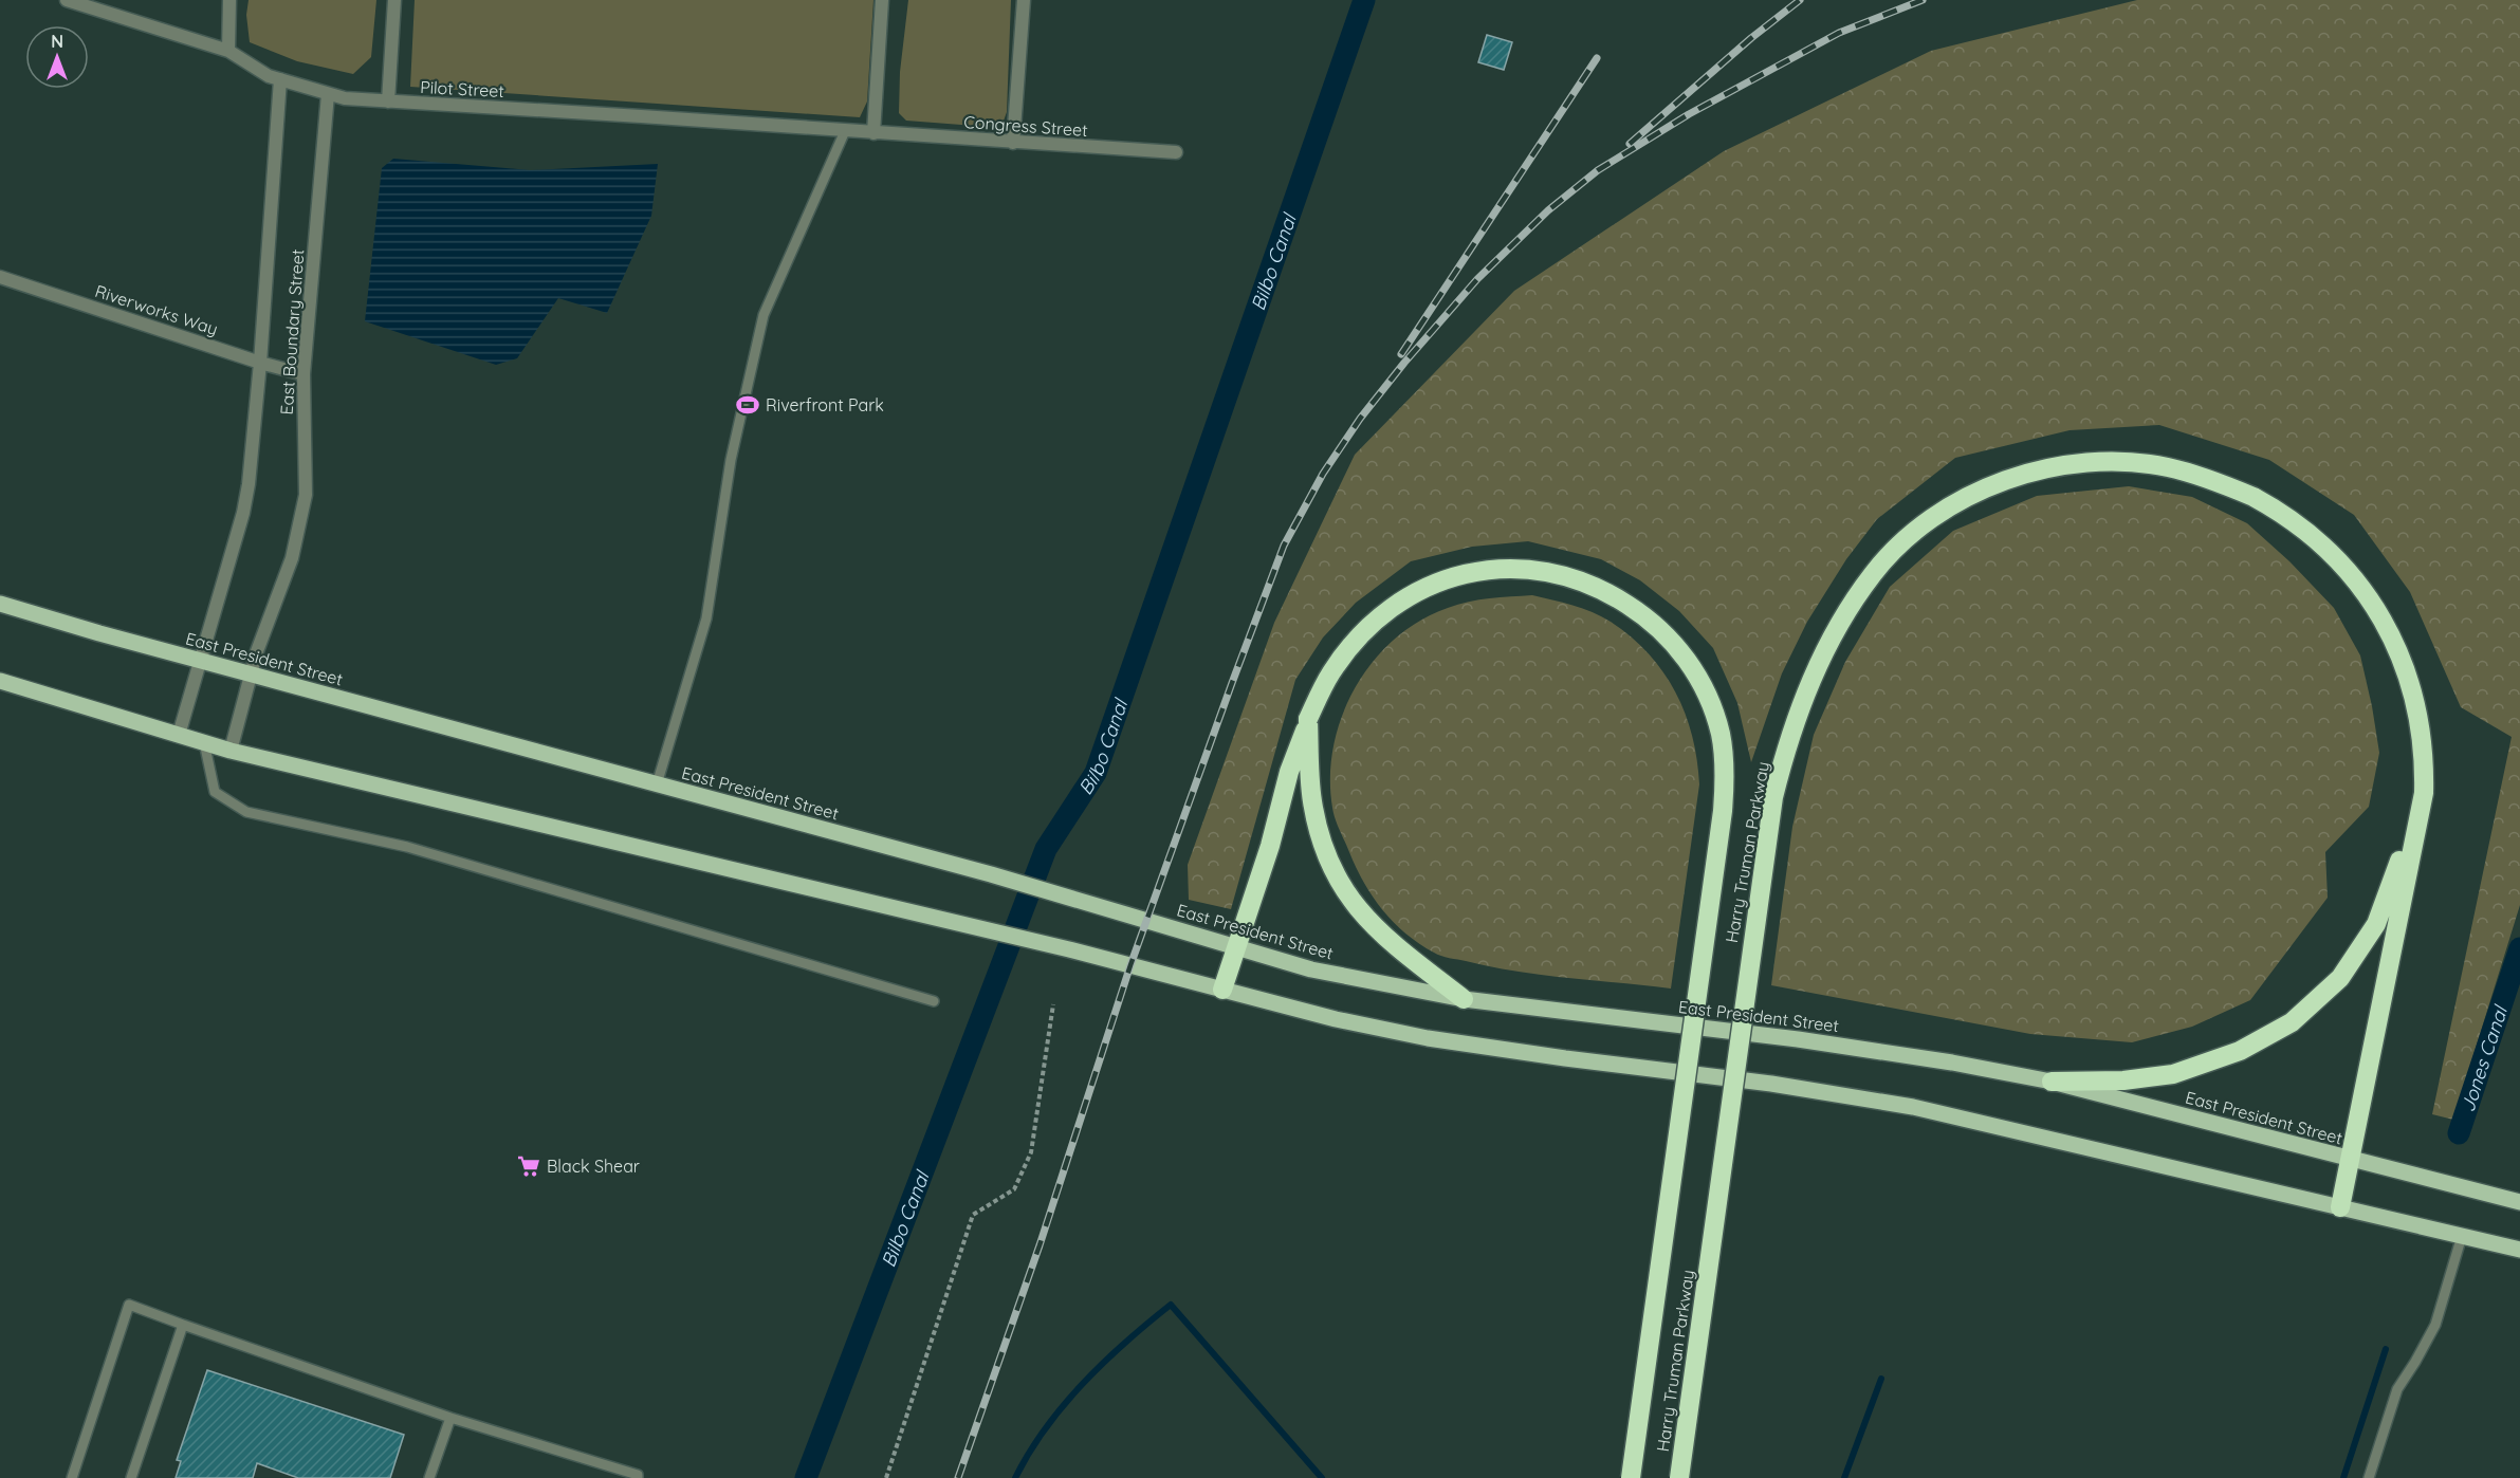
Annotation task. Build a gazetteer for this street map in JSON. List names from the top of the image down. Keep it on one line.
{"streets":{"highway":["Harry Truman Parkway"],"main road":["East President Street"],"street":["Pilot Street","Congress Street","Riverworks Way","East Boundary Street"]},"crossings":[["Pilot Street","Congress Street"],["Pilot Street","East Boundary Street"],["Riverworks Way","East Boundary Street"],["East Boundary Street","East President Street"],["East President Street","Harry Truman Parkway"]],"water":["Bilbo Canal","Jones Canal"],"places":{"sports":["Riverfront Park"],"supermarket":["Black Shear"]},"north":"top"}
